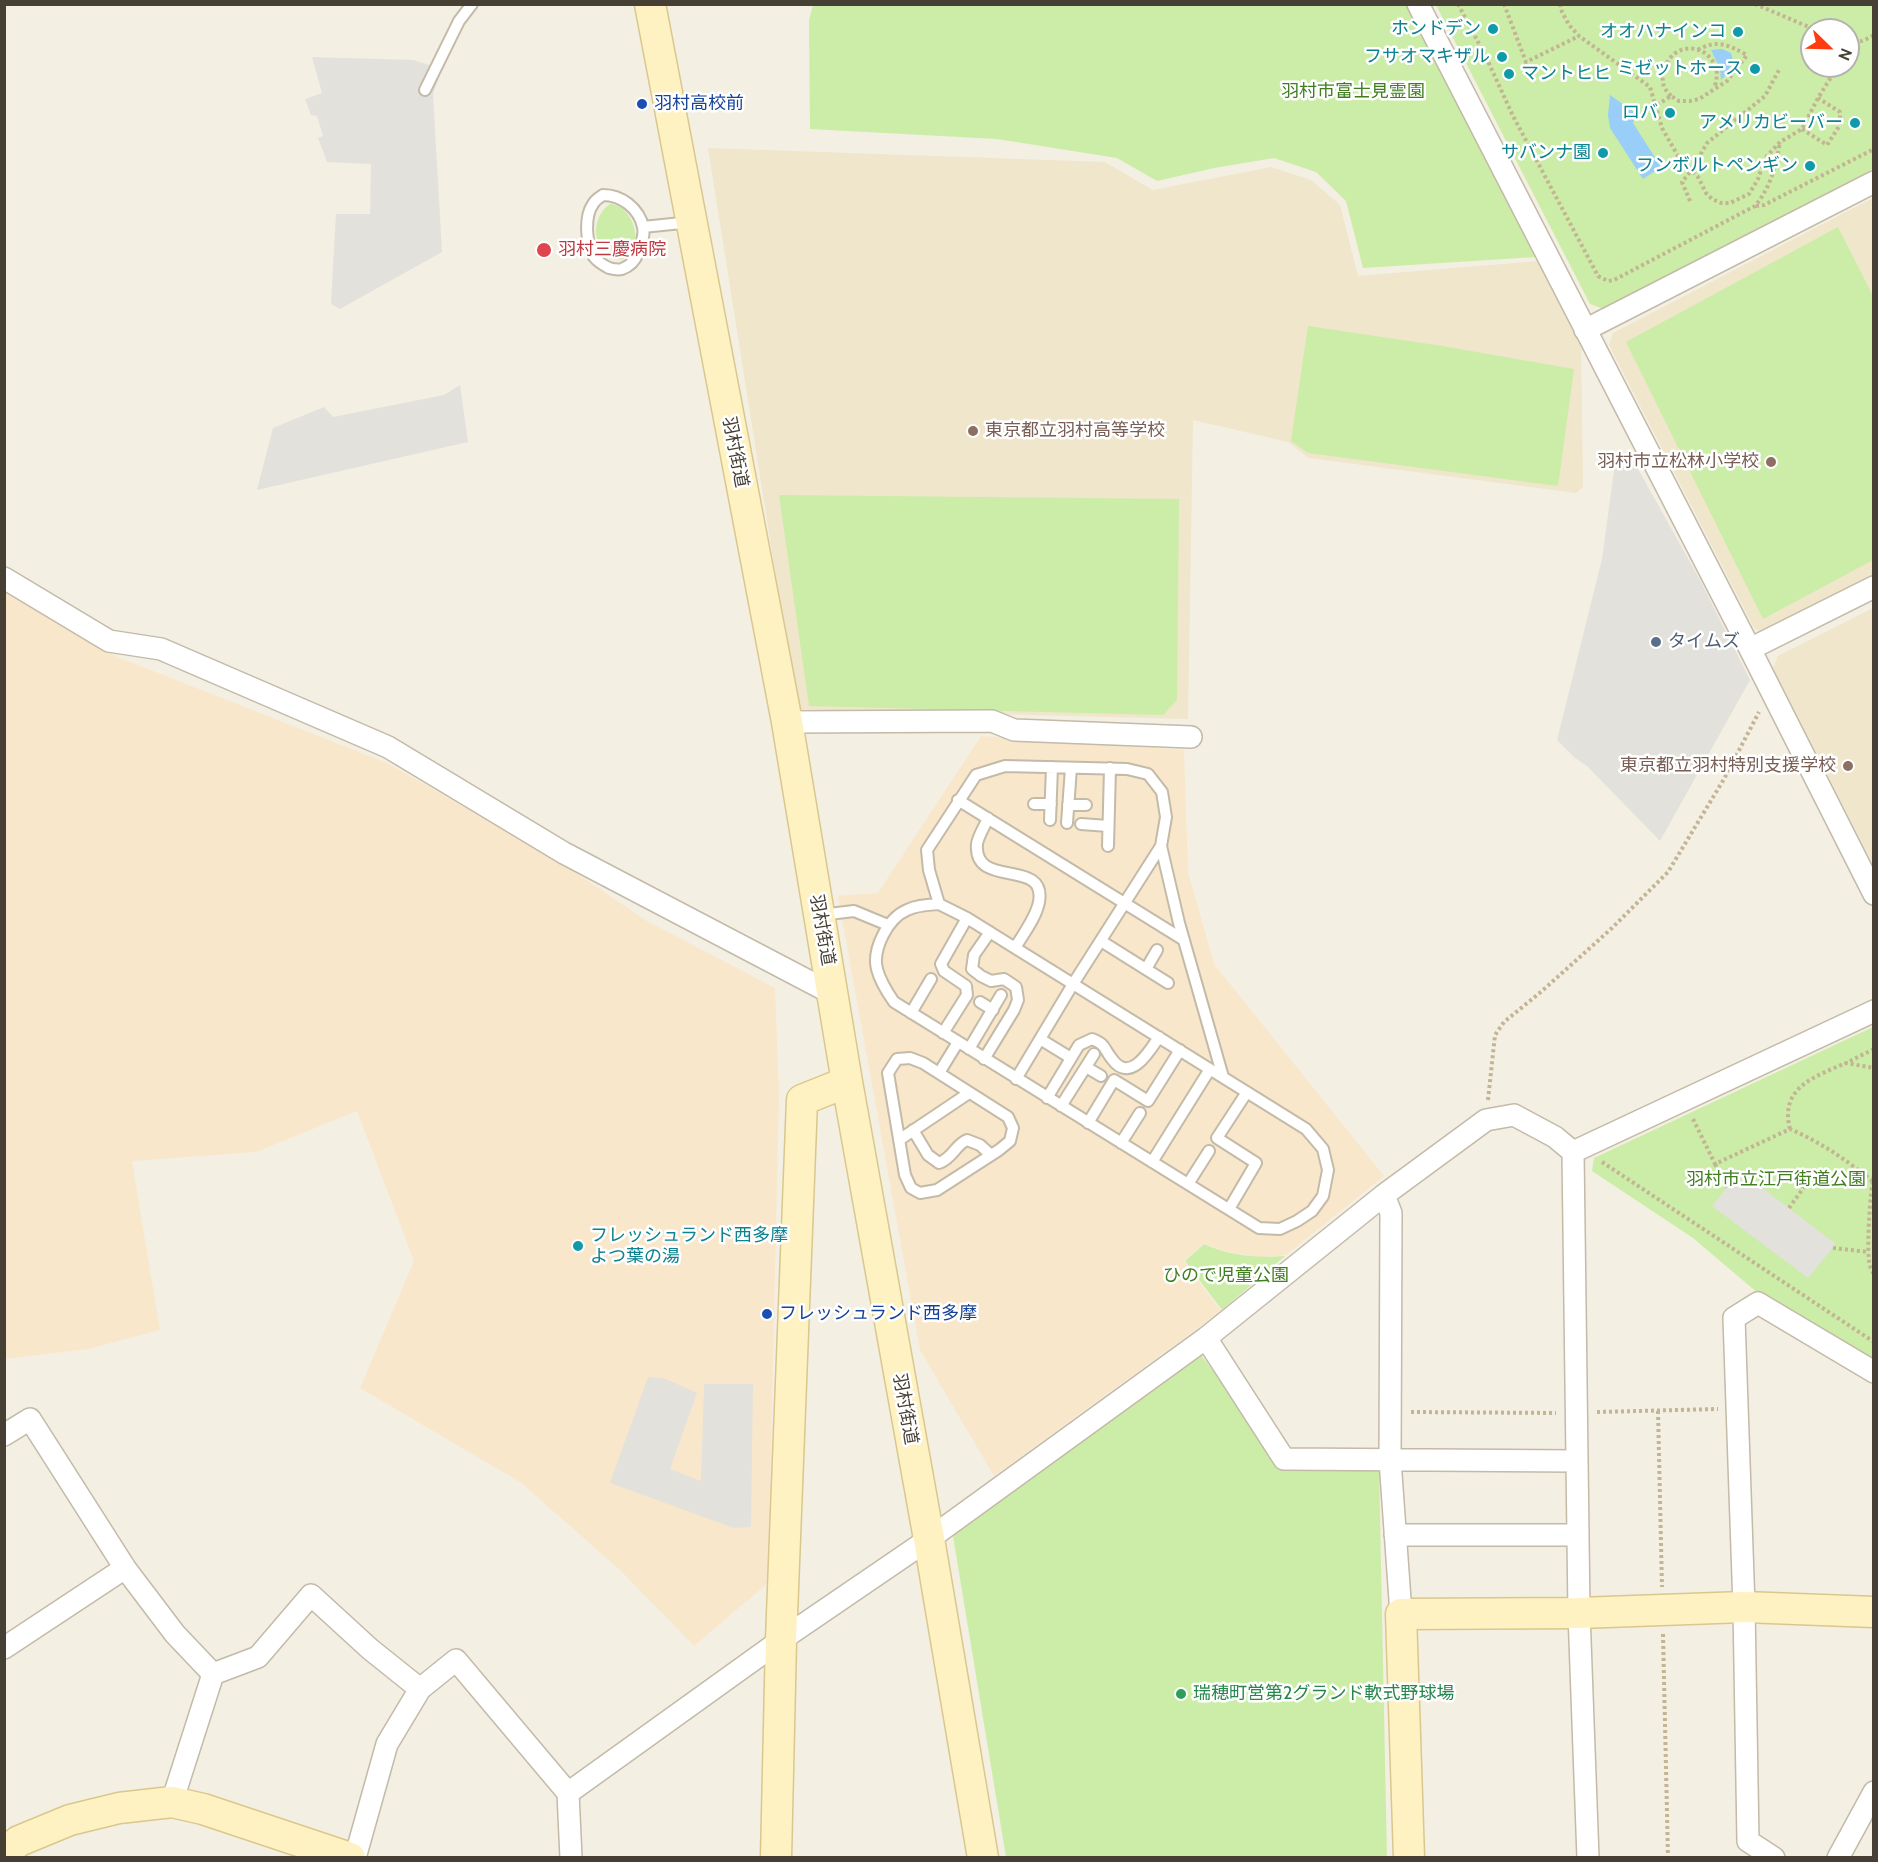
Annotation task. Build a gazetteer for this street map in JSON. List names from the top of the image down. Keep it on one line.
{"streets":{"street":["羽村街道"]},"parks":["羽村市富士見霊園","羽村市立江戸街道公園","ひので児童公園"],"places":["ホンドデン","オオハナインコ","フサオマキザル","ミゼットホース","マントヒヒ","羽村高校前","ロバ","アメリカビーバー","サバンナ園","フンボルトペンギン","羽村三慶病院","東京都立羽村高等学校","羽村市立松林小学校","タイムズ","東京都立羽村特別支援学校","フレッシュランド西多摩 よつ葉の湯","フレッシュランド西多摩","瑞穂町営第2グランド軟式野球場"],"north":"bottom right"}
